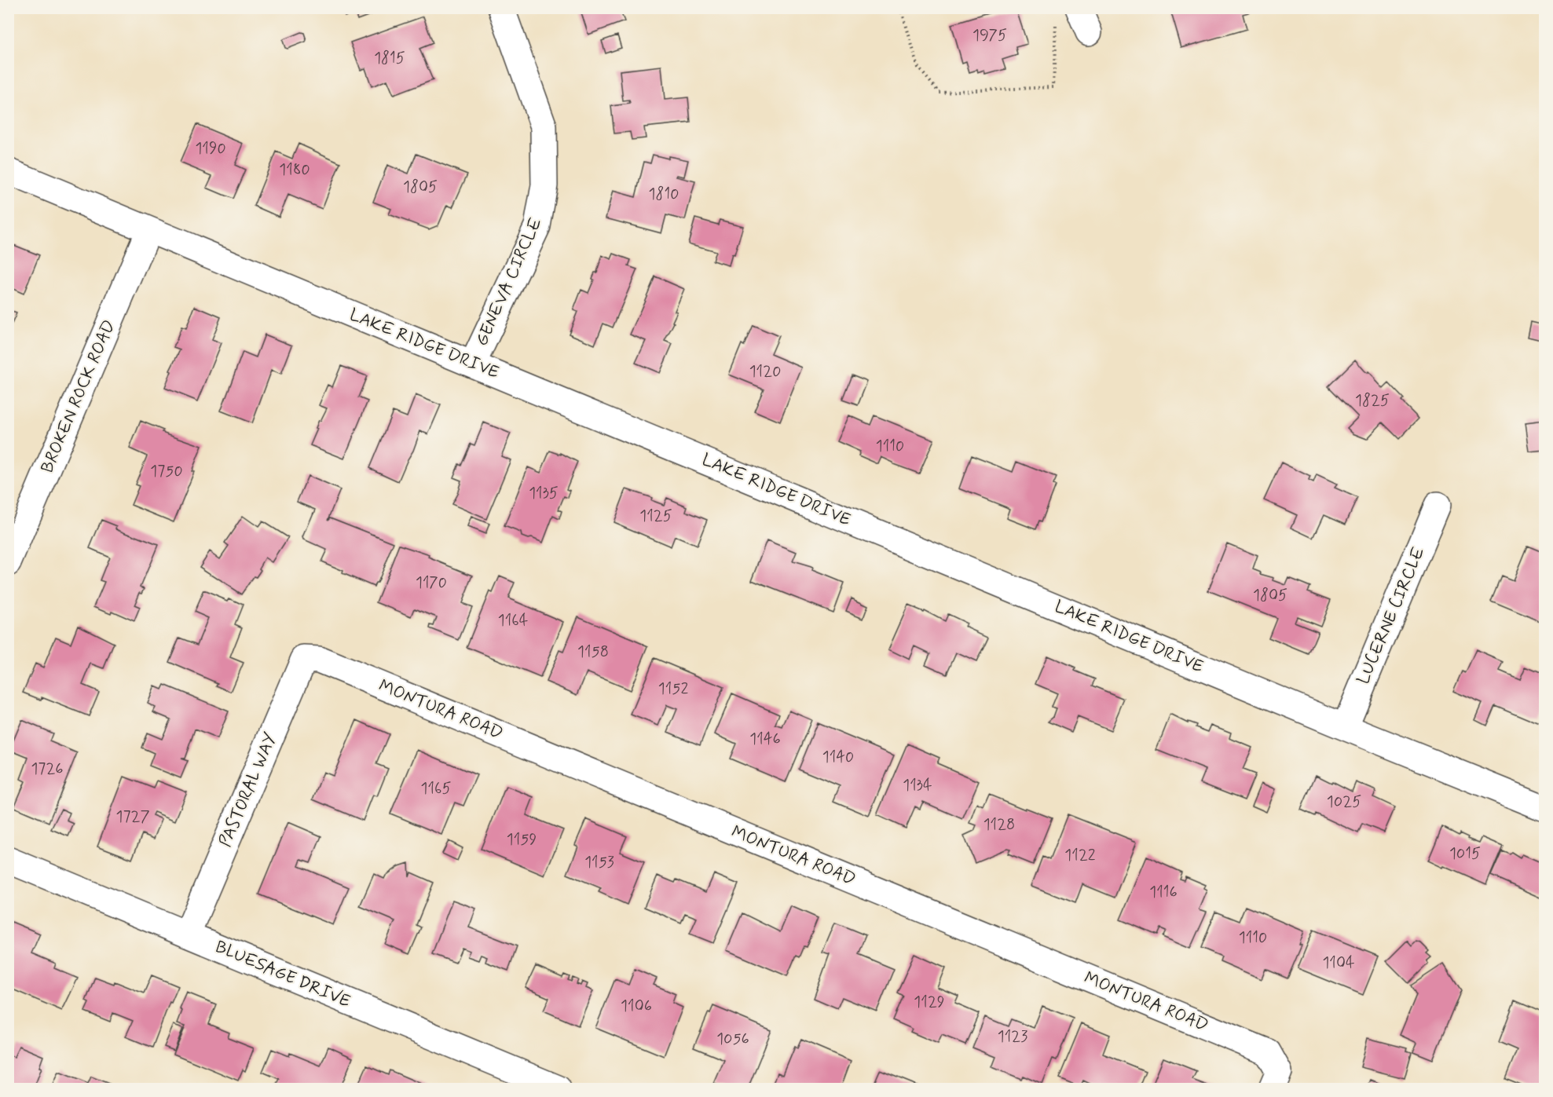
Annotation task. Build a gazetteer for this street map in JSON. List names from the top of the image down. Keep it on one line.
{"streets":{"street":["GENEVA CIRCLE","LAKE RIDGE DRIVE","BROKEN ROCK ROAD","LUCERNE CIRCLE","MONTURA ROAD","PASTORAL WAY","BLUESAGE DRIVE"]},"crossings":[["GENEVA CIRCLE","LAKE RIDGE DRIVE"],["LAKE RIDGE DRIVE","BROKEN ROCK ROAD"],["LAKE RIDGE DRIVE","LUCERNE CIRCLE"],["MONTURA ROAD","PASTORAL WAY"],["PASTORAL WAY","BLUESAGE DRIVE"]],"house_numbers":["1975","1815","1190","1180","1805","1810","1120","1825","1110","1750","1135","1125","1170","1805","1164","1158","1152","1146","1140","1726","1134","1165","1025","1727","1128","1159","1015","1122","1153","1116","1110","1104","1129","1106","1123","1056"]}
